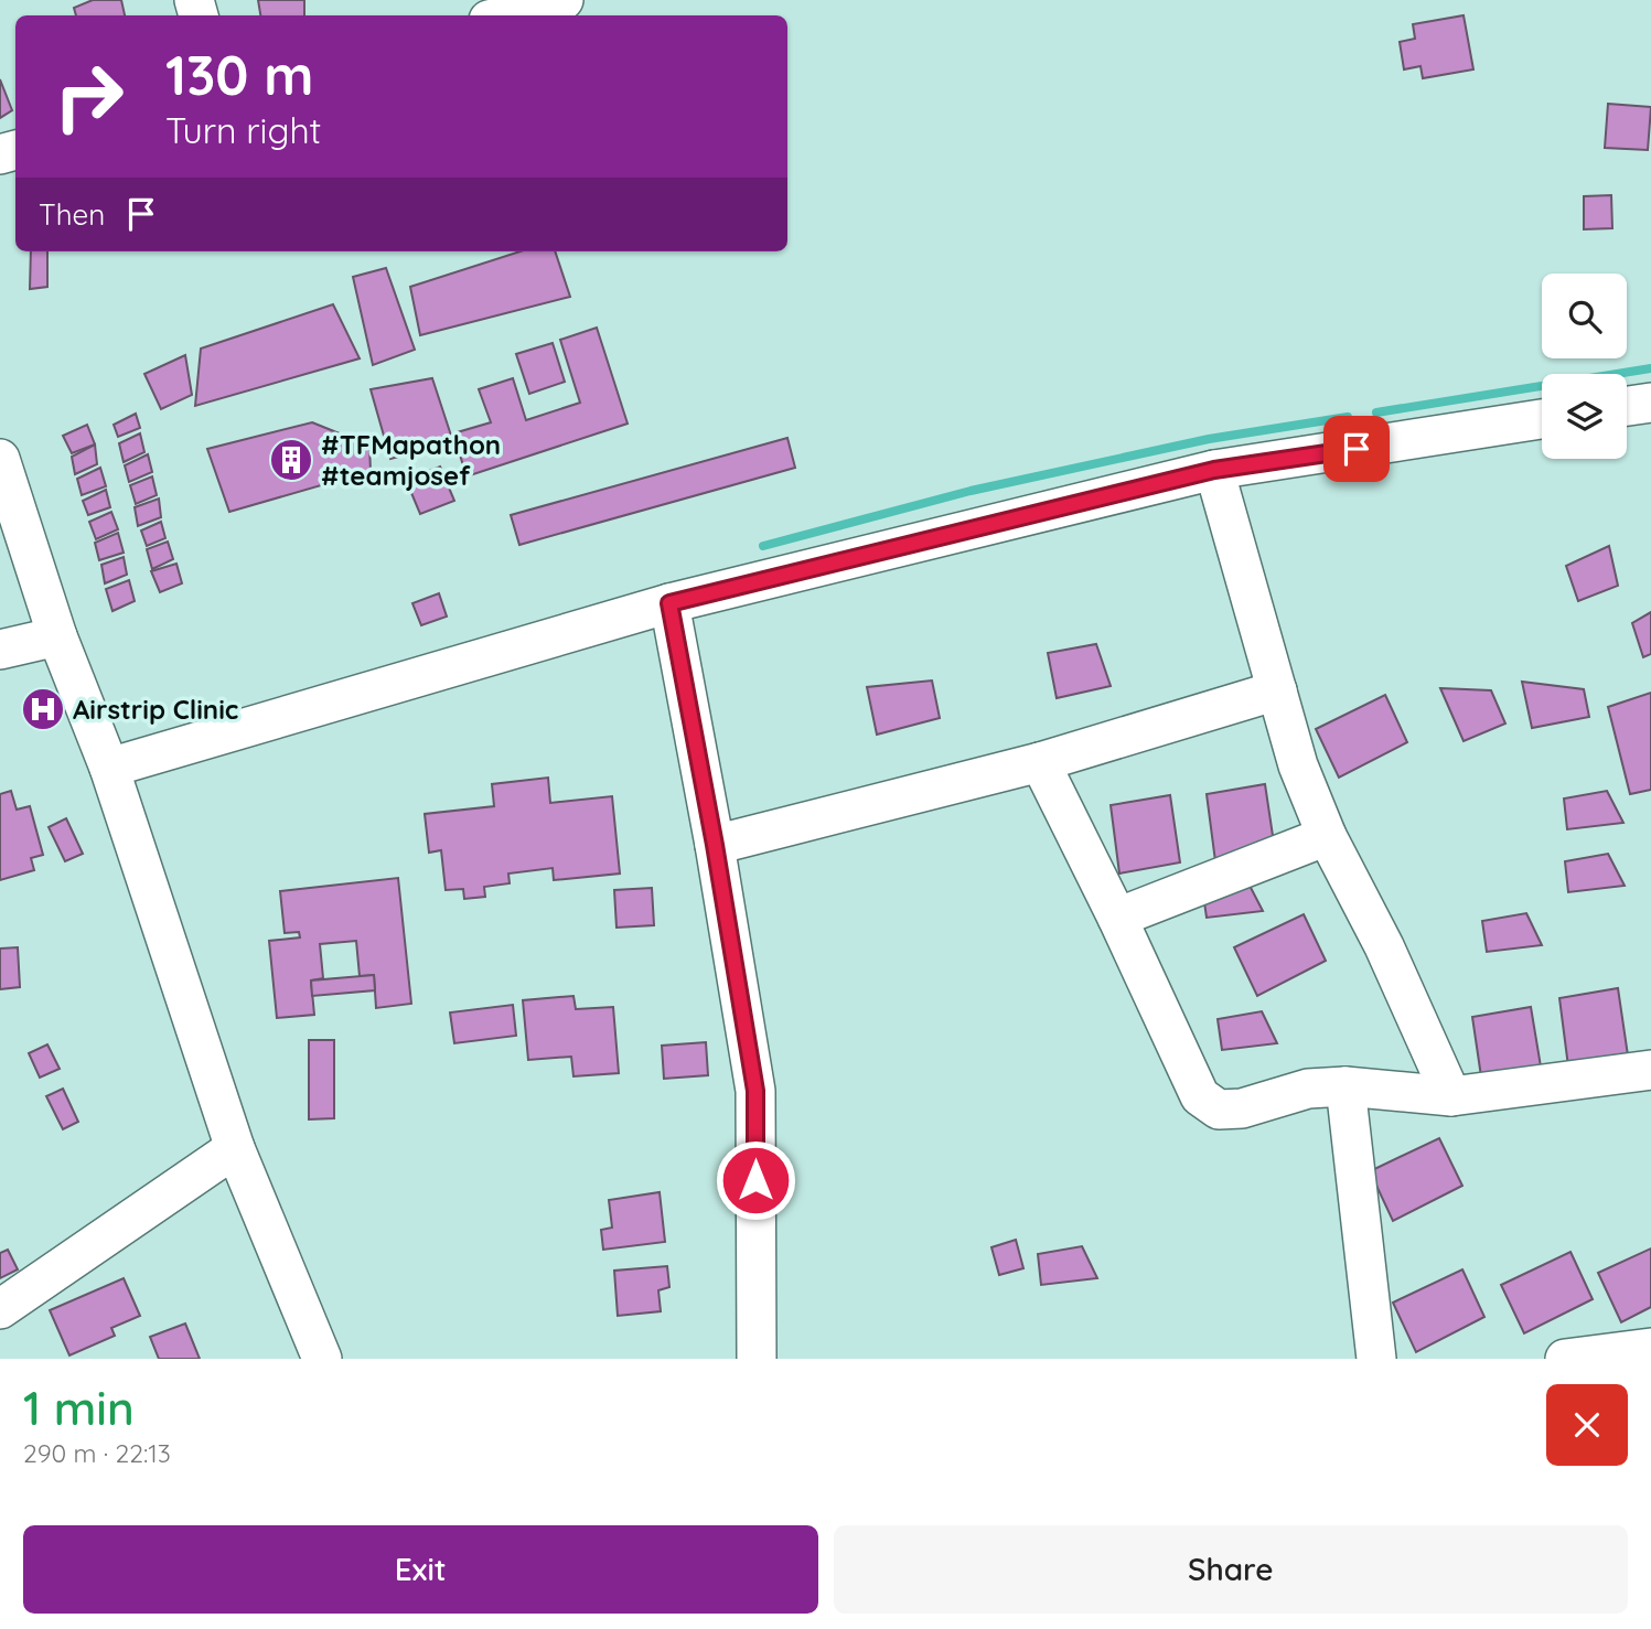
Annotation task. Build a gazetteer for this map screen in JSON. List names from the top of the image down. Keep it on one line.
{"places":{"building":["#TFMapathon #teamjosef"],"hospital":["Airstrip Clinic"]},"page":{"turn":["130 m","Turn right"],"then":"Then","heading":["1 min","290 m · 22:13"],"buttons":["Exit","Share"]}}
